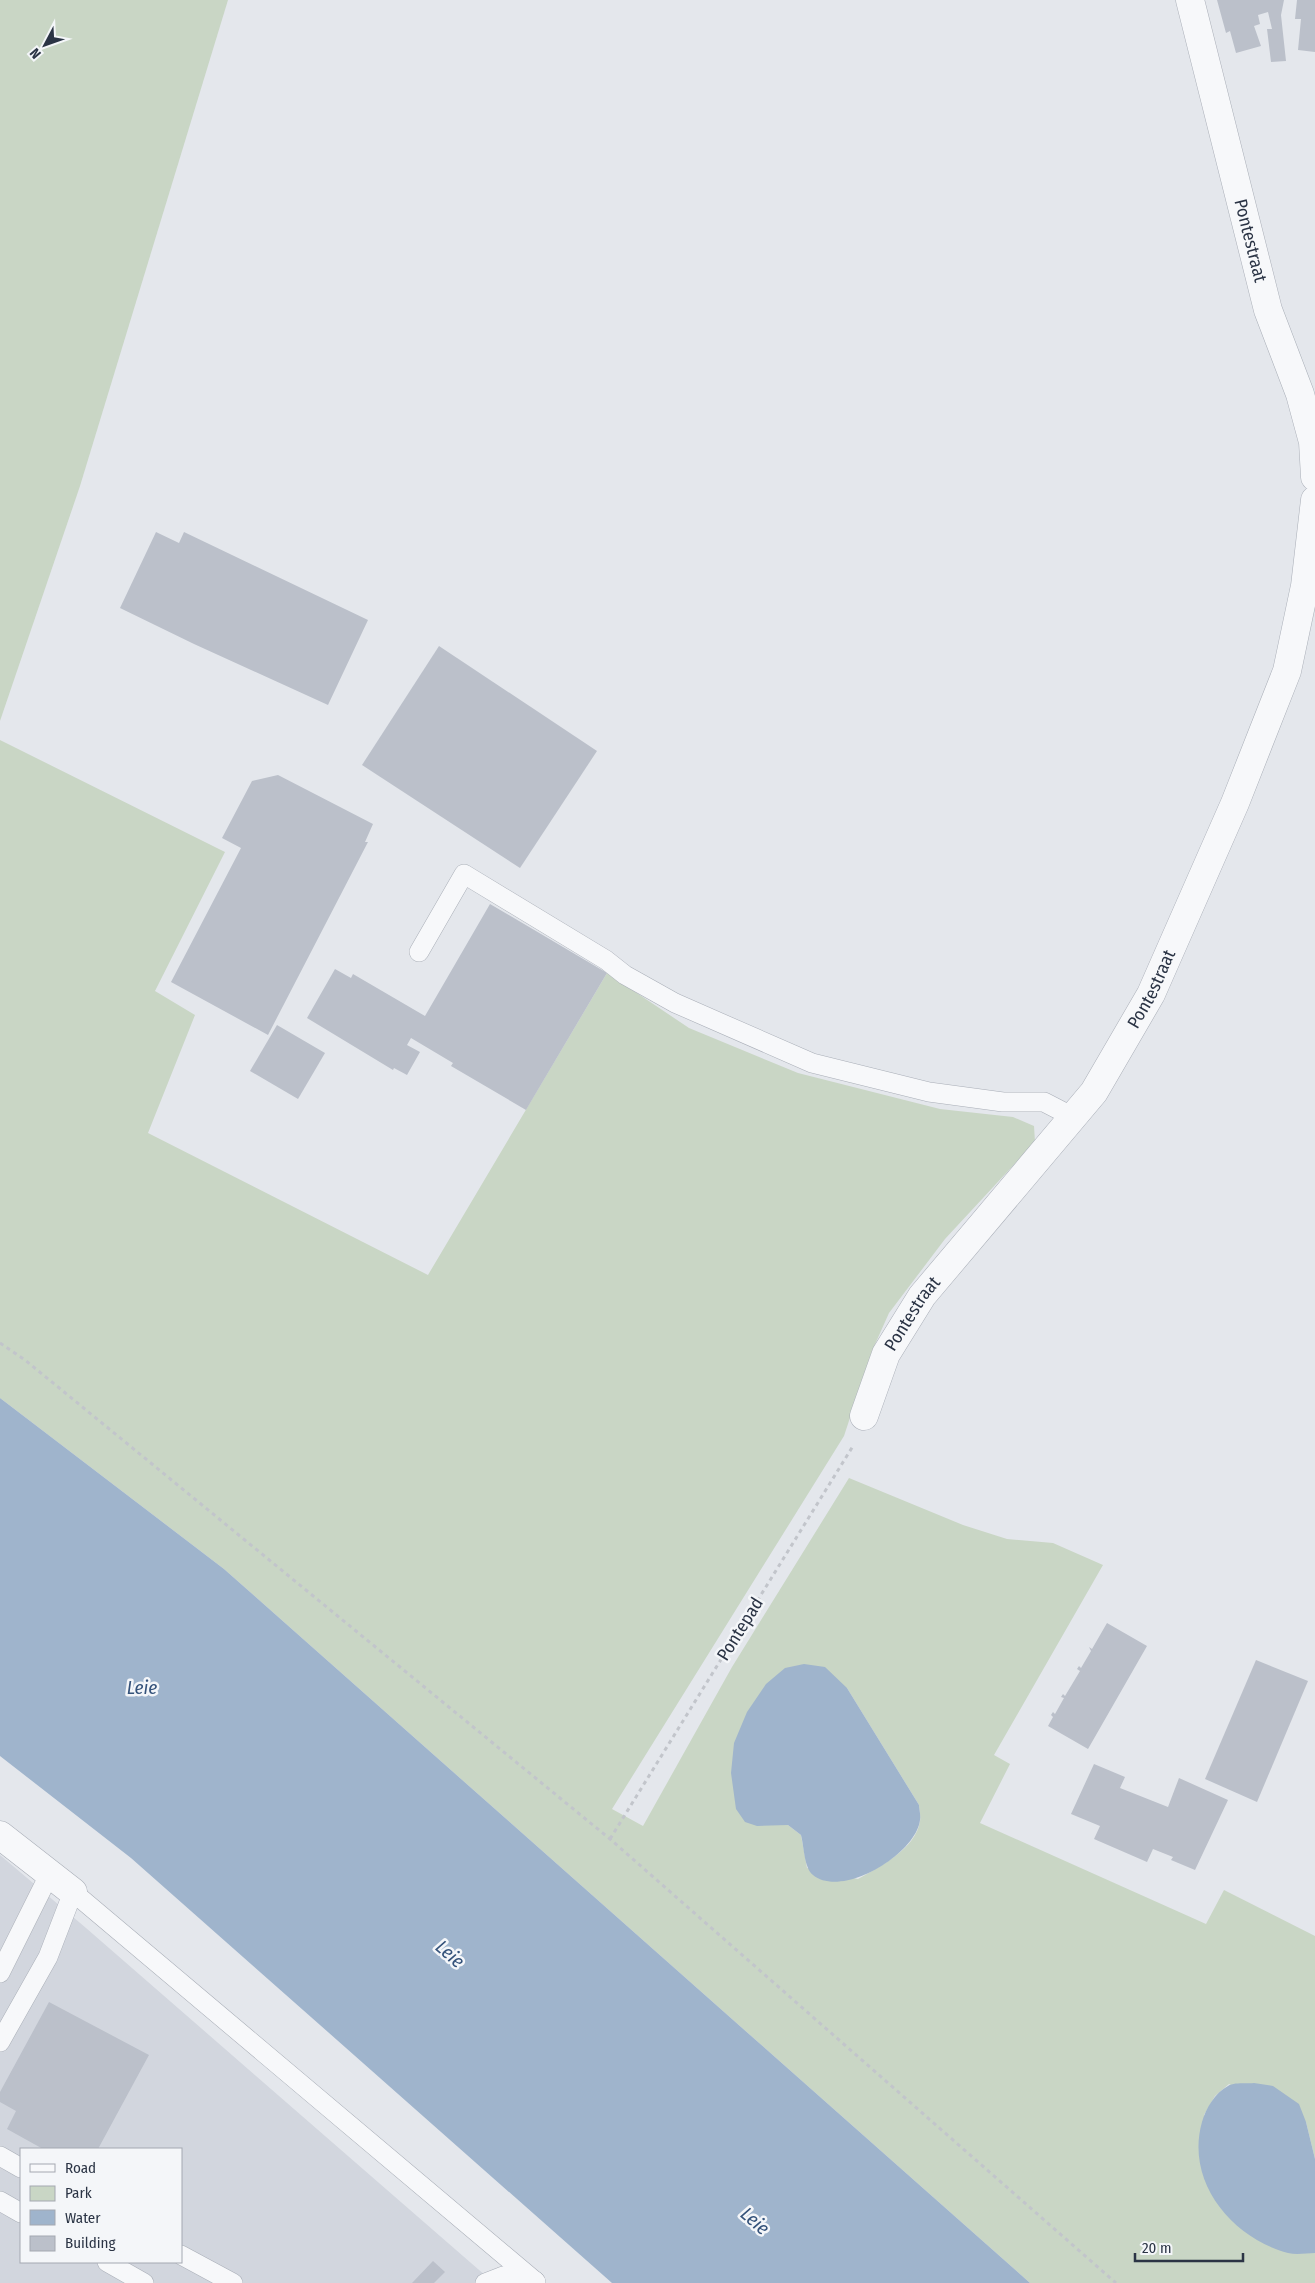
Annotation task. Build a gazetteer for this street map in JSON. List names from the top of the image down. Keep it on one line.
{"streets":{"street":["Pontestraat"],"path":["Pontepad"]},"crossings":[["Pontestraat","Pontepad"]],"water":["Leie"],"legend":["Road","Park","Water","Building"],"scale_bar":"20 m","north":"bottom left"}
